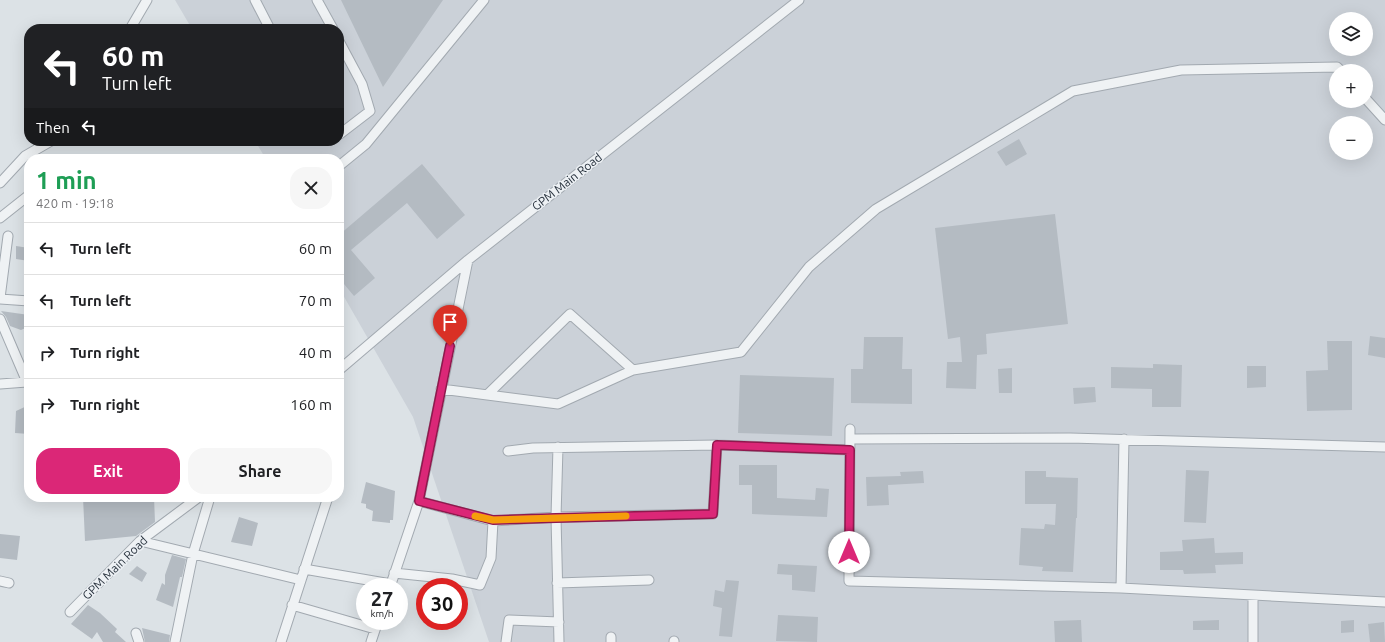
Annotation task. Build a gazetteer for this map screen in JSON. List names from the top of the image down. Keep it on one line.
{"streets":{"street":["GPM Main Road"]},"page":{"map_buttons":["+","−"],"turn":["60 m","Turn left"],"then":"Then","heading":["1 min","420 m · 19:18"],"list":[{"name":"Turn left","value":"60 m"},{"name":"Turn left","value":"70 m"},{"name":"Turn right","value":"40 m"},{"name":"Turn right","value":"160 m"}],"buttons":["Exit","Share"],"speed":"27 km/h","limit":"30"}}
